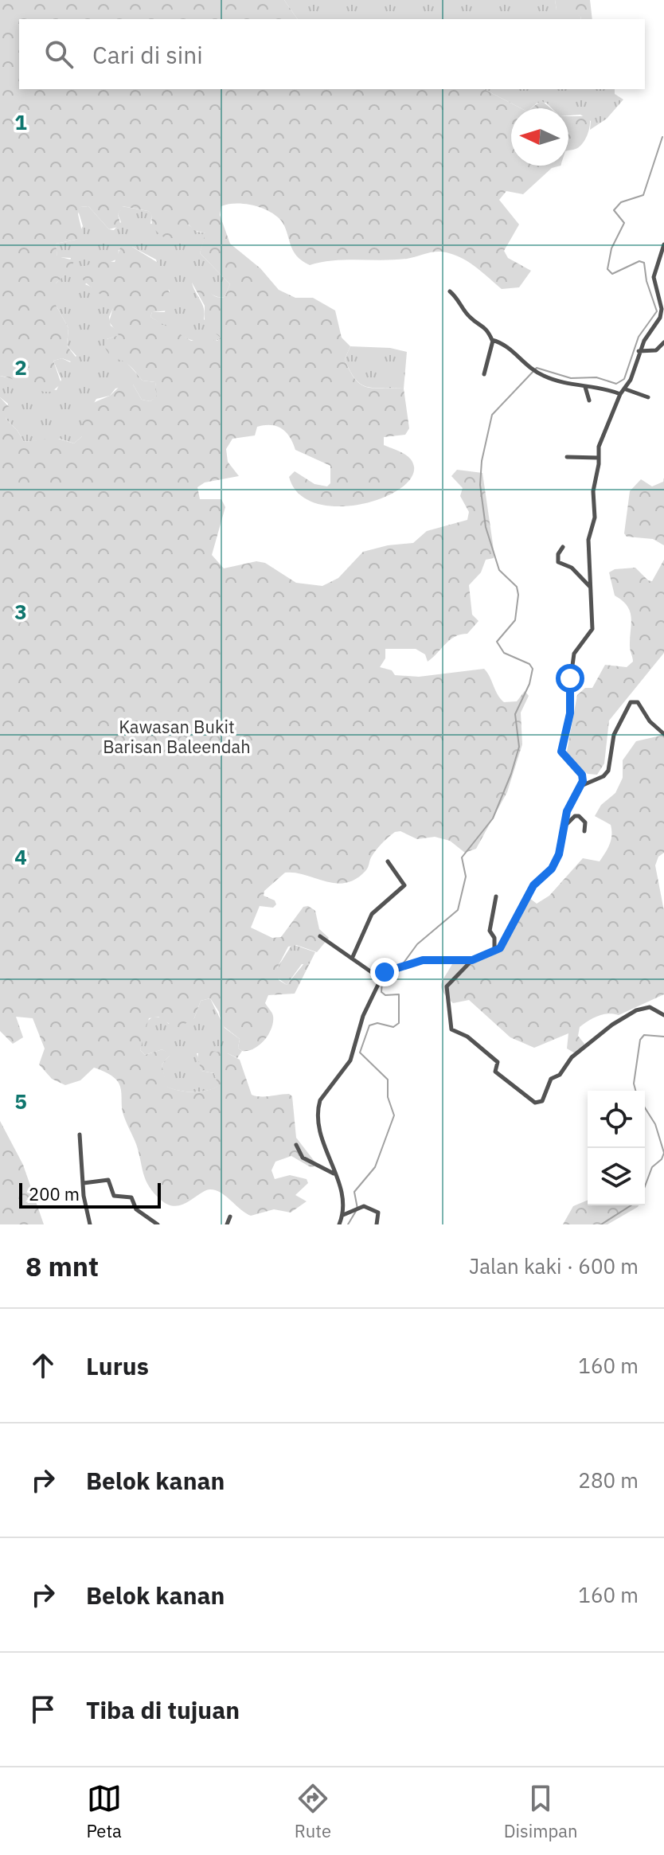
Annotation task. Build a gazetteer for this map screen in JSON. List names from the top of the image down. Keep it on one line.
{"parks":["Kawasan Bukit Barisan Baleendah"],"scale_bar":"200 m","north":"left","page":{"search":"Cari di sini","scale":"200 m","heading":["8 mnt","Jalan kaki · 600 m"],"list":[["Lurus","160 m"],["Belok kanan","280 m"],["Belok kanan","160 m"],"Tiba di tujuan"],"nav":["Peta","Rute","Disimpan"]},"grid":{"rows":["1","2","3","4","5"]}}
